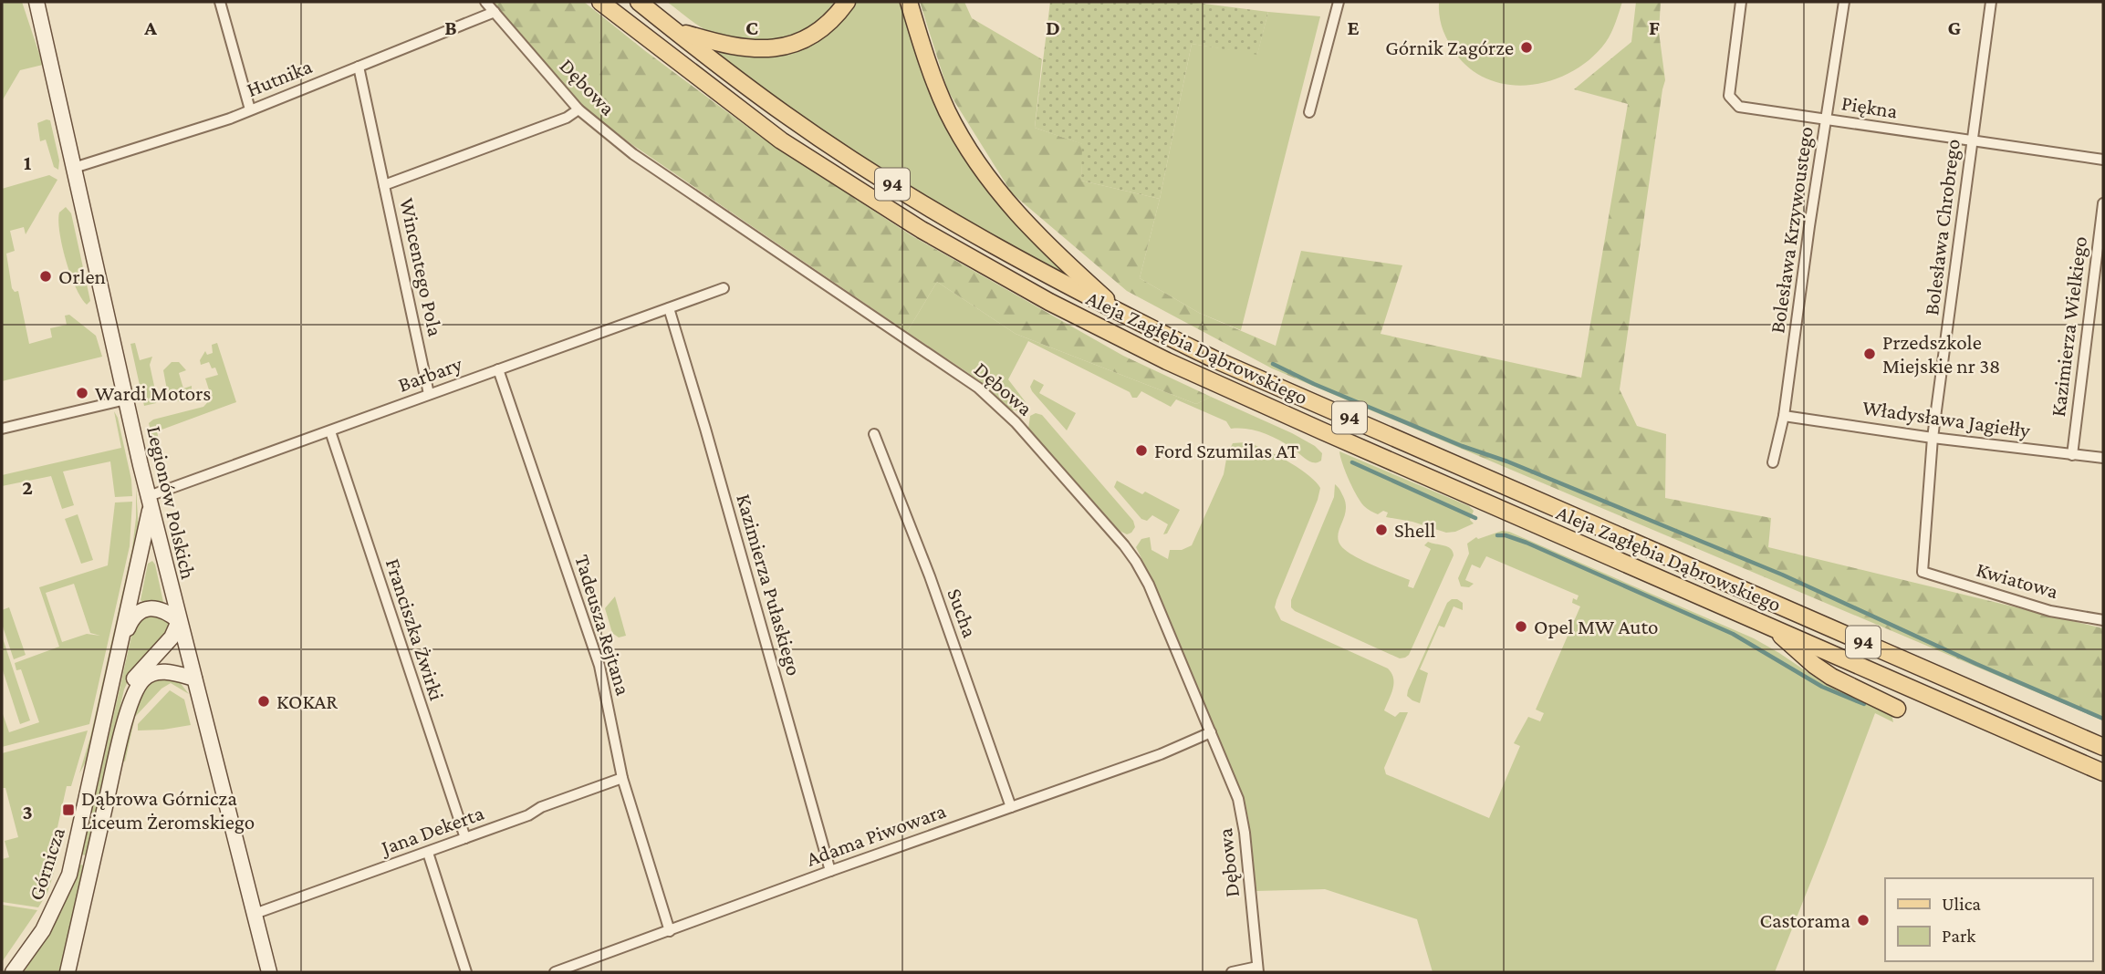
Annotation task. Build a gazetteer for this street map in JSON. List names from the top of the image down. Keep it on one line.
{"streets":{"main road":["94","Aleja Zagłębia Dąbrowskiego"],"street":["Hutnika","Dębowa","Piękna","Bolesława Chrobrego","Bolesława Krzywoustego","Wincentego Pola","Kazimierza Wielkiego","Barbary","Władysława Jagiełły","Legionów Polskich","Kwiatowa","Kazimierza Pułaskiego","Sucha","Tadeusza Rejtana","Franciszka Żwirki","Jana Dekerta","Adama Piwowara","Górnicza"]},"crossings":[["Hutnika","Dębowa"],["Hutnika","Wincentego Pola"],["Hutnika","Legionów Polskich"],["Dębowa","Wincentego Pola"],["Dębowa","Adama Piwowara"],["Piękna","Bolesława Chrobrego"],["Piękna","Bolesława Krzywoustego"],["Bolesława Chrobrego","Władysława Jagiełły"],["Bolesława Chrobrego","Kwiatowa"],["Bolesława Krzywoustego","Władysława Jagiełły"],["Wincentego Pola","Barbary"],["Kazimierza Wielkiego","Władysława Jagiełły"],["Barbary","Legionów Polskich"],["Barbary","Kazimierza Pułaskiego"],["Barbary","Tadeusza Rejtana"],["Barbary","Franciszka Żwirki"],["Barbary","Górnicza"],["Legionów Polskich","Jana Dekerta"],["Legionów Polskich","Górnicza"],["Kazimierza Pułaskiego","Adama Piwowara"],["Sucha","Adama Piwowara"],["Tadeusza Rejtana","Jana Dekerta"],["Tadeusza Rejtana","Adama Piwowara"],["Franciszka Żwirki","Jana Dekerta"]],"places":{"other":["Górnik Zagórze","Orlen","Przedszkole Miejskie nr 38","Wardi Motors","Ford Szumilas AT","Shell","Opel MW Auto","KOKAR","Castorama"],"transit":["Dąbrowa Górnicza Liceum Żeromskiego"]},"legend":["Ulica","Park"],"grid":{"columns":["A","B","C","D","E","F","G"],"rows":["1","2","3"]}}
